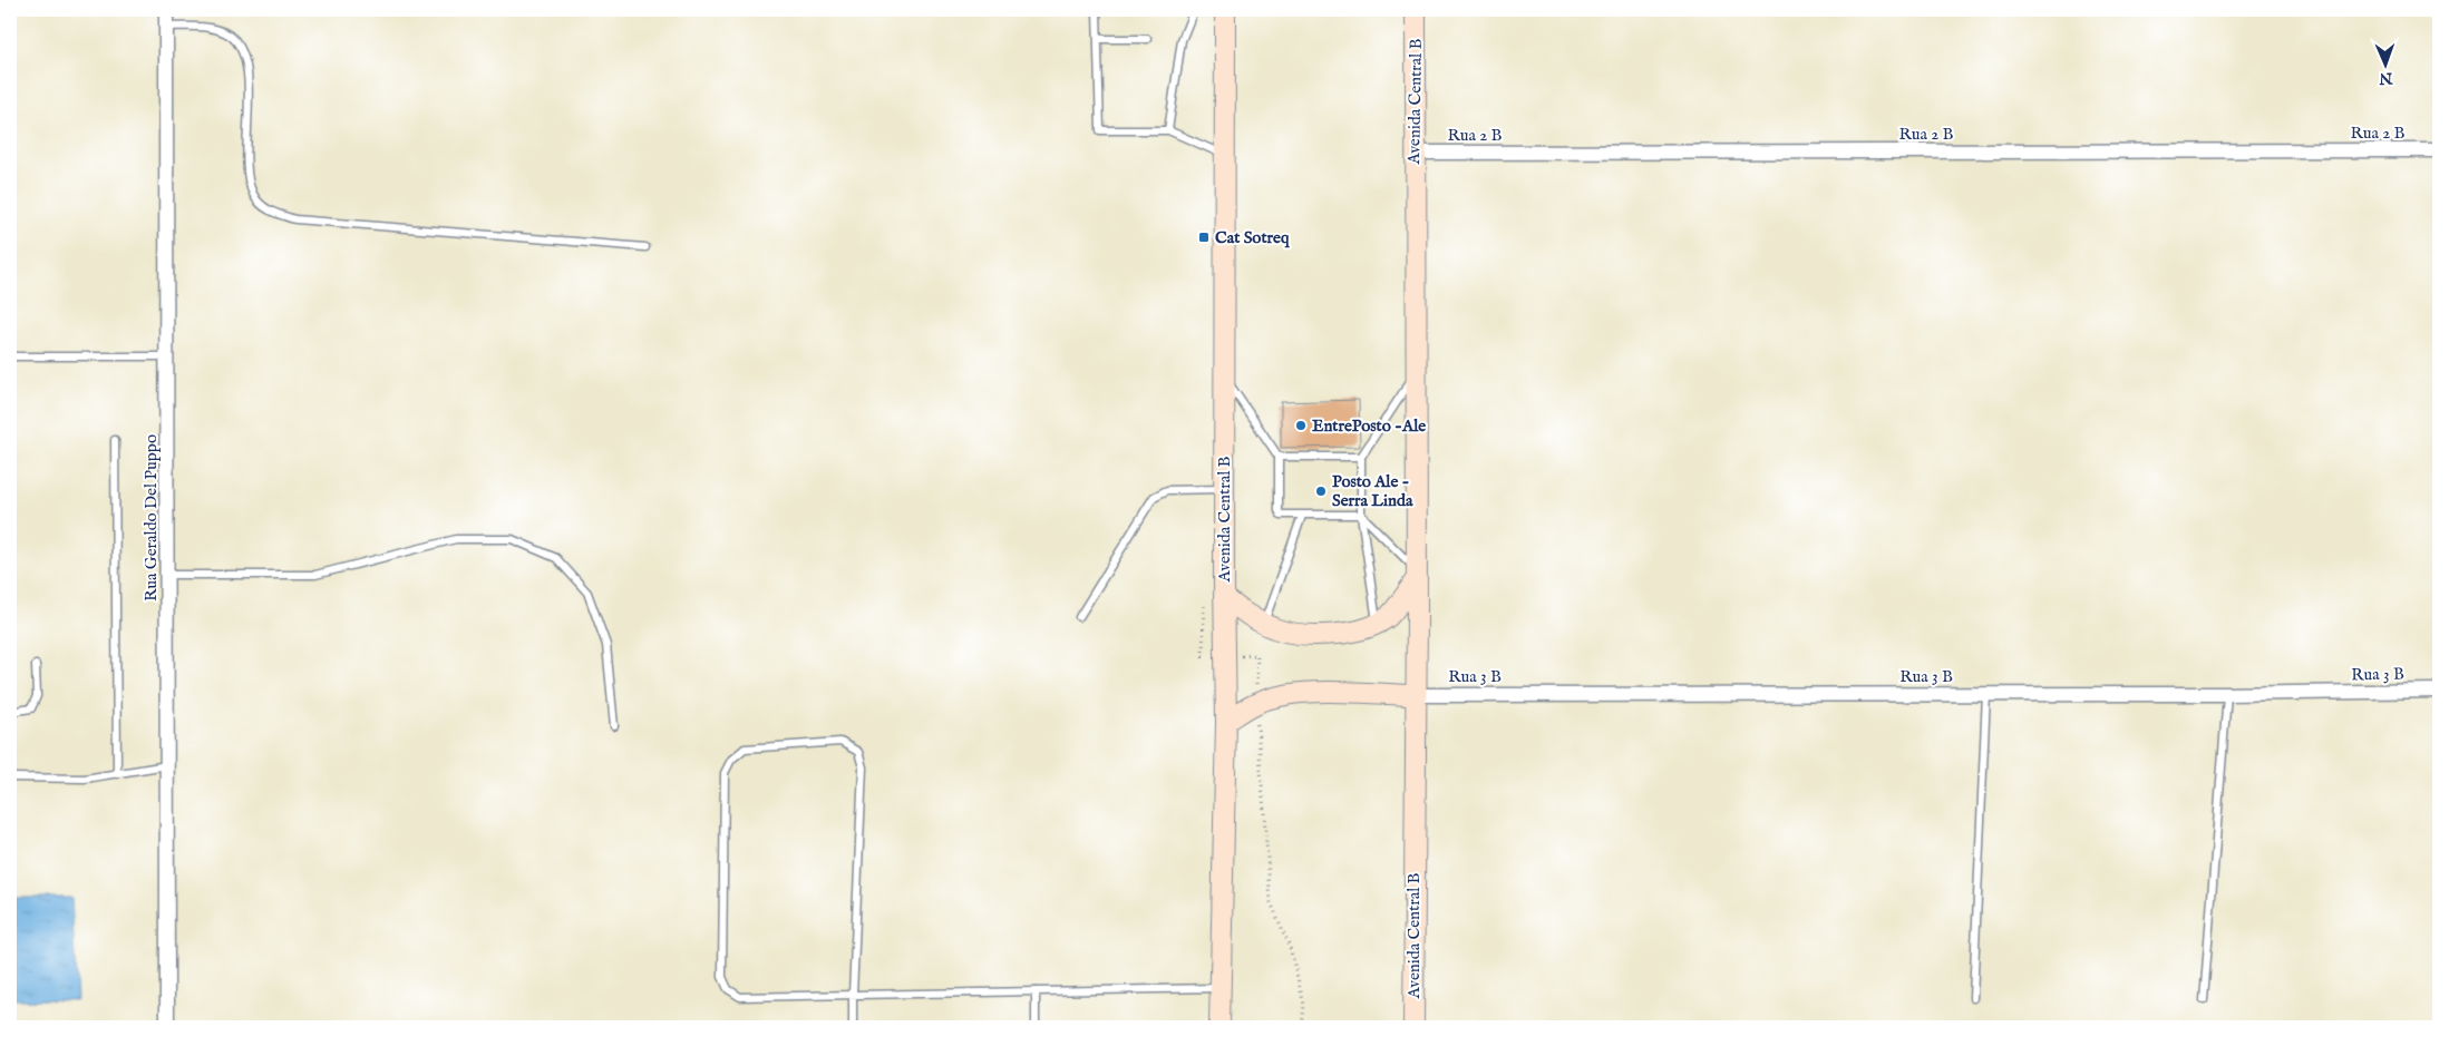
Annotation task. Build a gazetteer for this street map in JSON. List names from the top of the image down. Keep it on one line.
{"streets":{"main road":["Avenida Central B"],"street":["Rua 2 B","Rua Geraldo Del Puppo","Rua 3 B"]},"crossings":[["Avenida Central B","Rua 2 B"],["Avenida Central B","Rua 3 B"]],"places":{"transit":["Cat Sotreq"],"other":["EntrePosto -Ale","Posto Ale - Serra Linda"]},"north":"bottom"}
